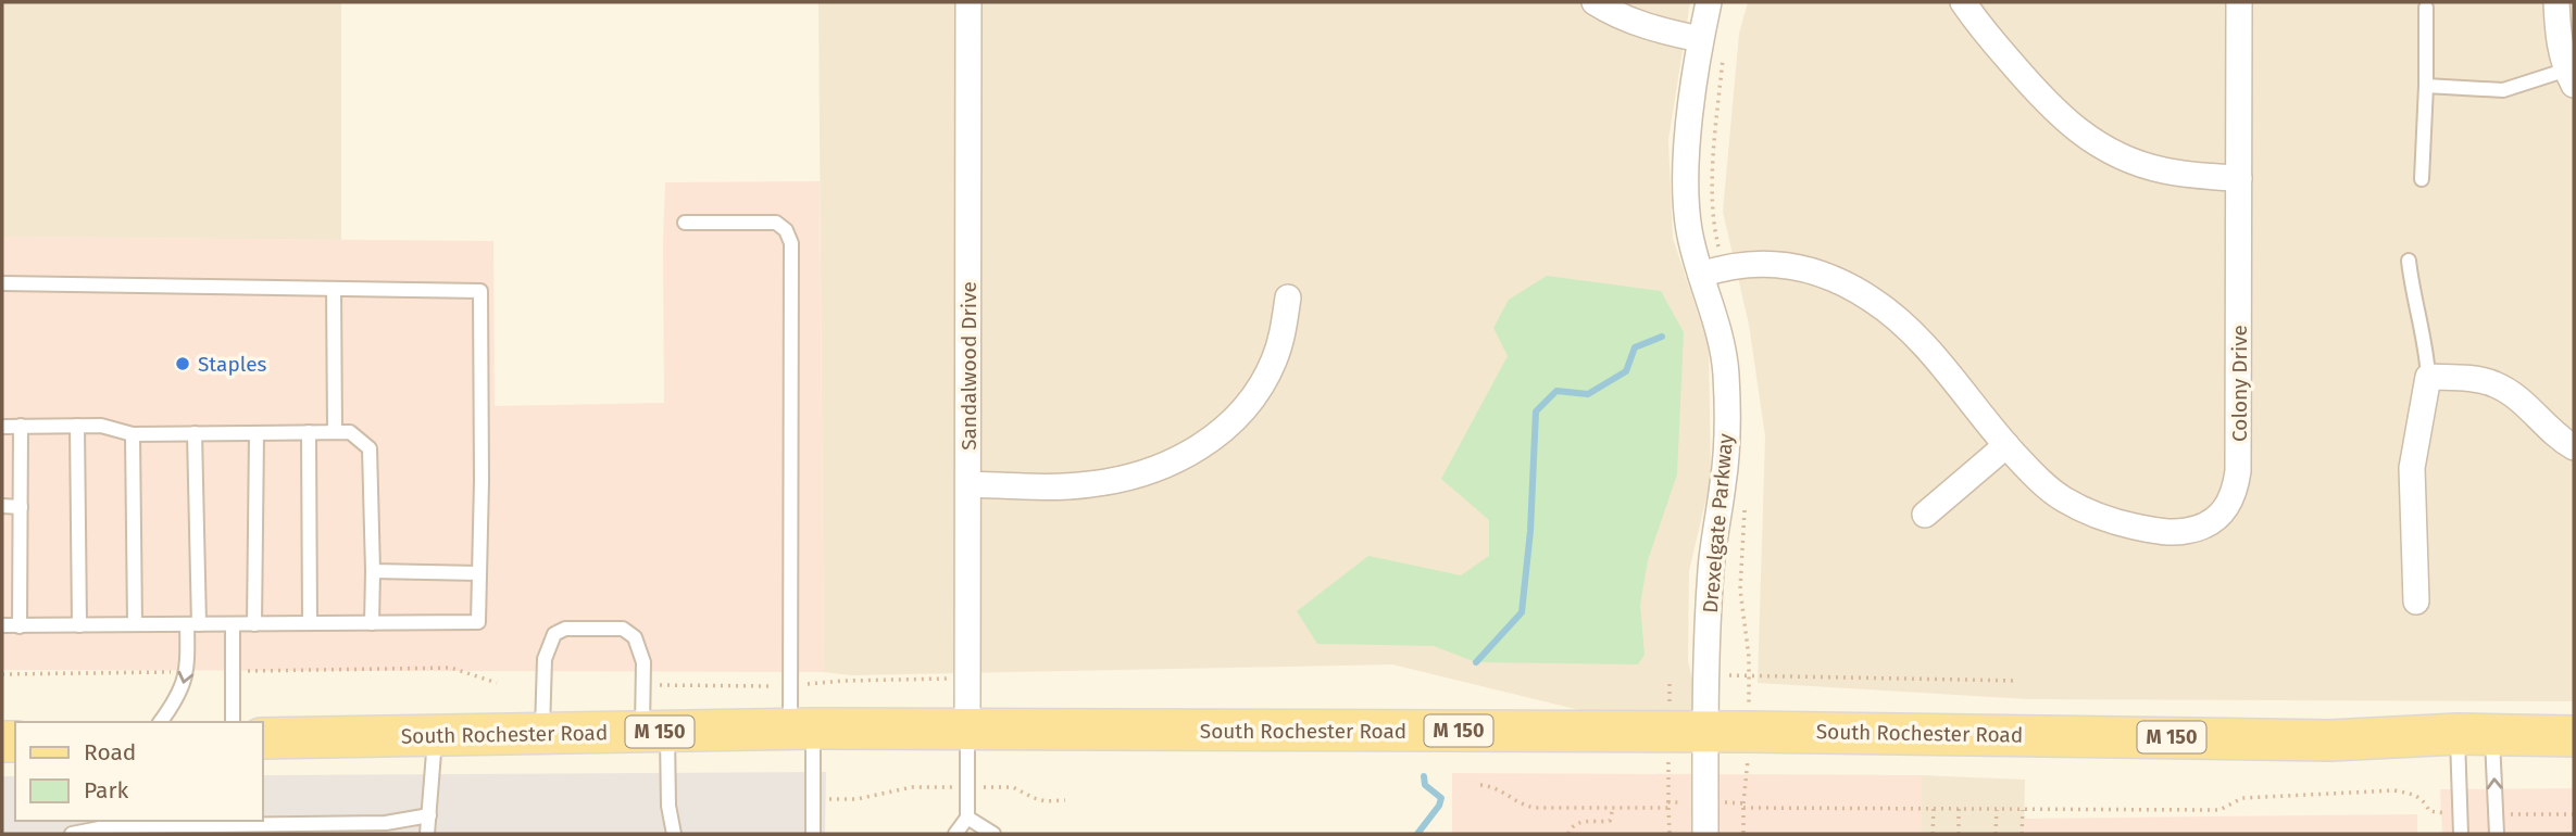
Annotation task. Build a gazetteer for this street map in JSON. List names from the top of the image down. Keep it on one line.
{"streets":{"main road":["South Rochester Road","M 150"],"street":["Sandalwood Drive","Colony Drive","Drexelgate Parkway"]},"crossings":[["Sandalwood Drive","South Rochester Road"],["Colony Drive","Drexelgate Parkway"],["Drexelgate Parkway","South Rochester Road"]],"places":["Staples"],"legend":["Road","Park"]}
